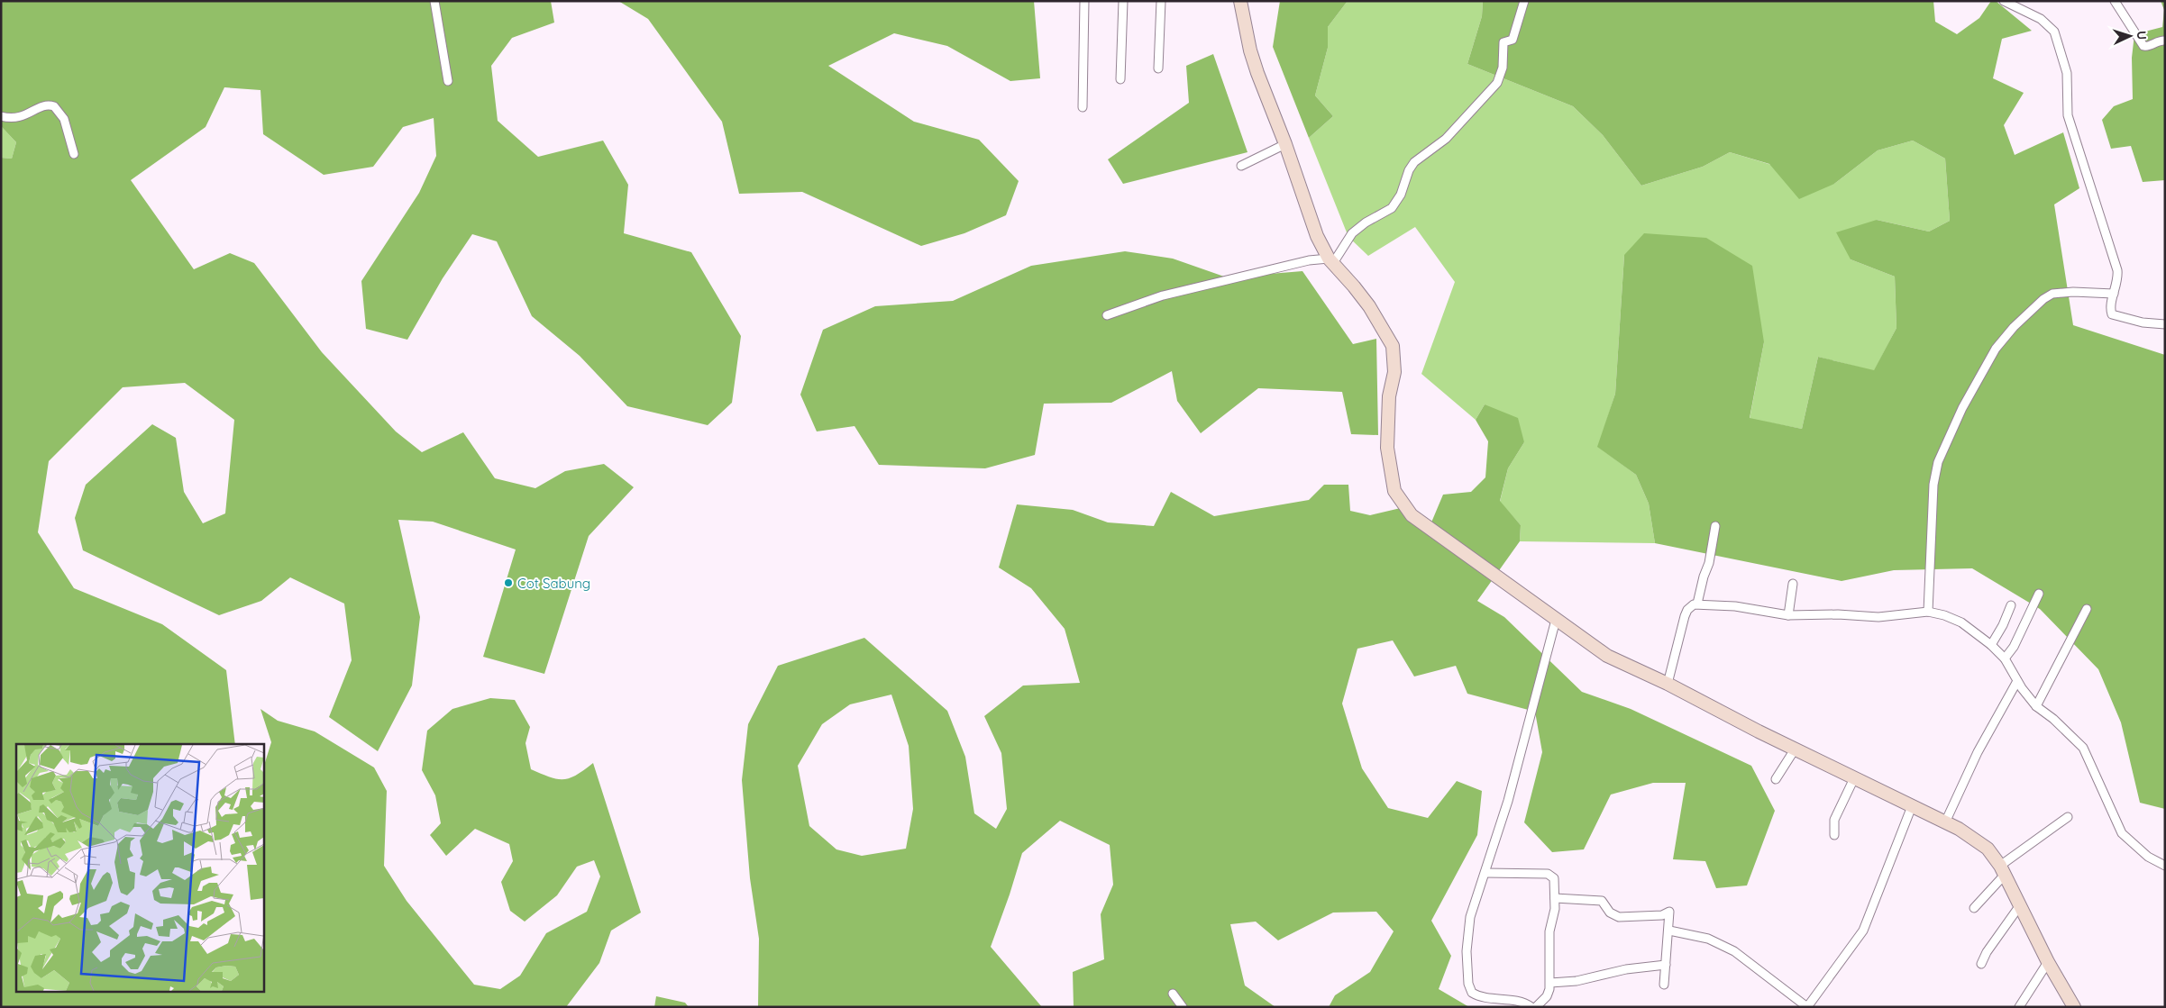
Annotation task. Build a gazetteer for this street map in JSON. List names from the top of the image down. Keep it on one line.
{"places":["Cot Sabung"],"north":"right"}
